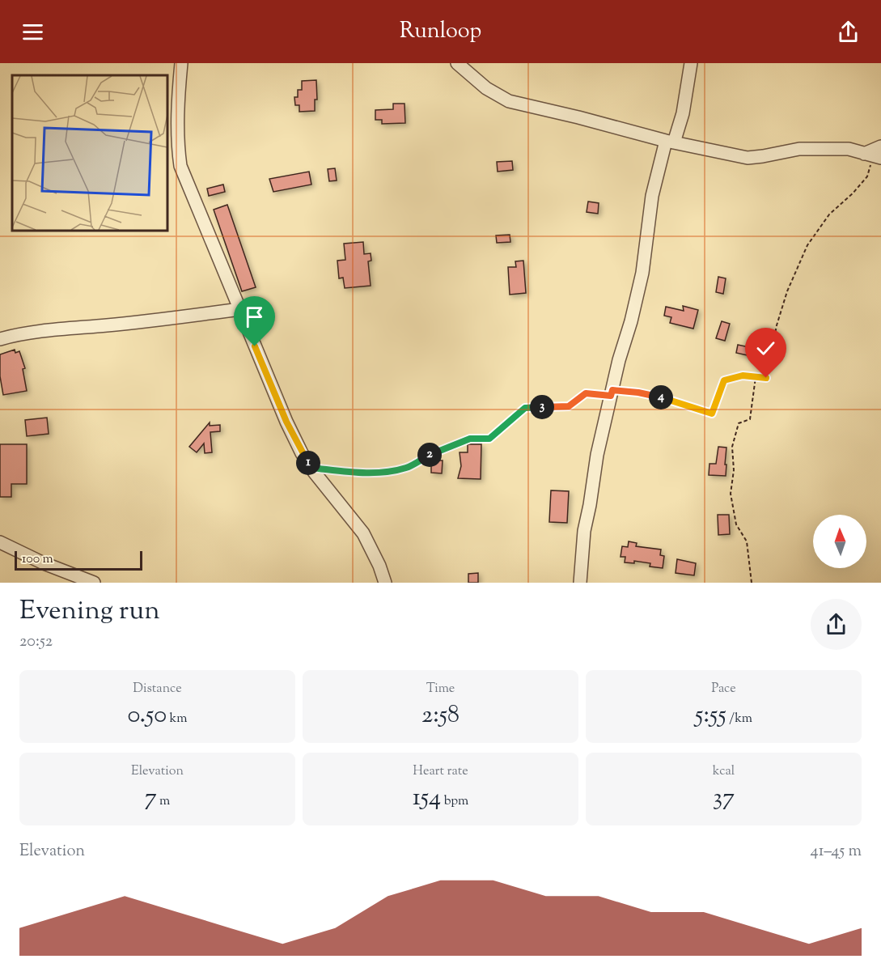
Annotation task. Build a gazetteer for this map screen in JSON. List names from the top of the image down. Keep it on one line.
{"scale_bar":"100 m","north":"top","page":{"header":"Runloop","pins":["4","3","2","1"],"scale":"100 m","heading":["Evening run","20:52"],"stats":[["Distance","0.50 km"],["Time","2:58"],["Pace","5:55 /km"],["Elevation","7 m"],["Heart rate","154 bpm"],["kcal","37"]],"chart":["Elevation","41–45 m"]}}
